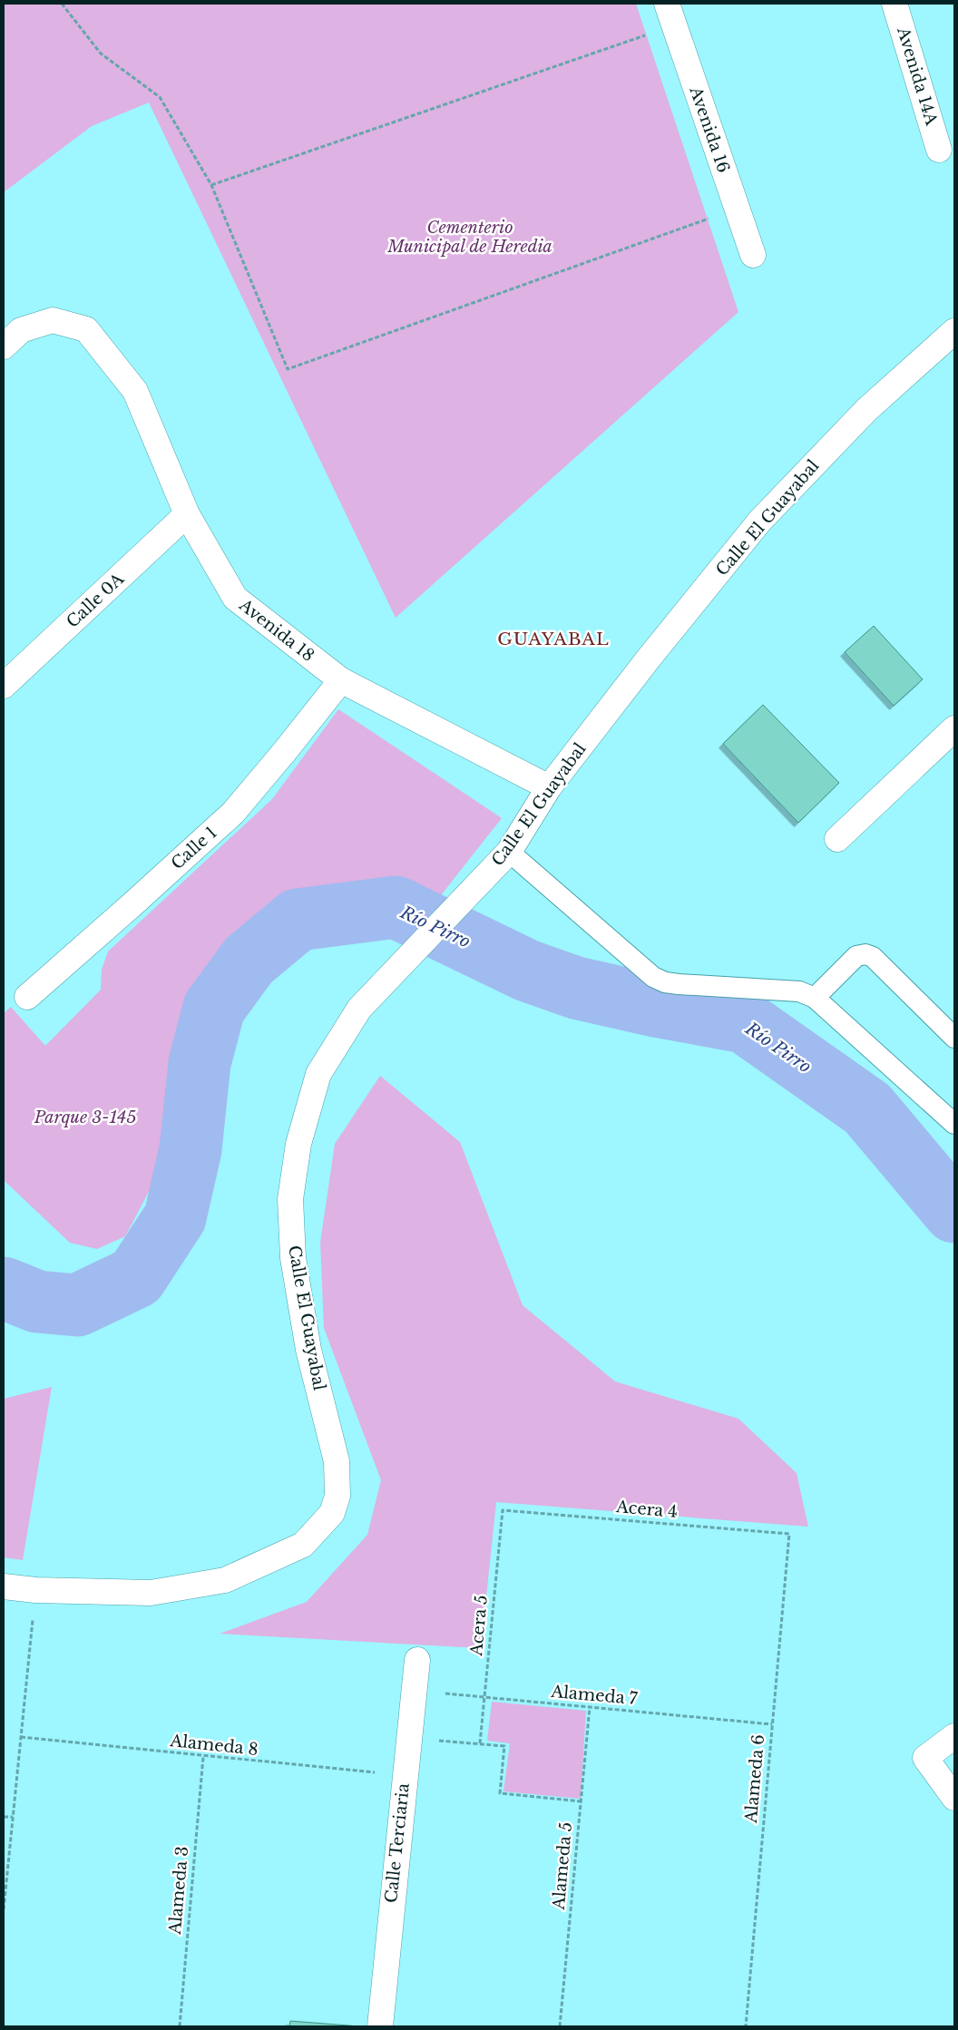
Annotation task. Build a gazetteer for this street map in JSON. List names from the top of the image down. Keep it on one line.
{"streets":{"street":["Avenida 14A","Avenida 16","Calle El Guayabal","Calle 0A","Avenida 18","Calle 1","Calle Terciaria"],"path":["Acera 4","Acera 5","Alameda 7","Alameda 8","Alameda 6","Alameda 5","Alameda 3"]},"crossings":[["Calle El Guayabal","Avenida 18"],["Calle 0A","Avenida 18"],["Avenida 18","Calle 1"],["Acera 4","Acera 5"],["Acera 4","Alameda 6"],["Acera 5","Alameda 7"],["Alameda 7","Alameda 6"],["Alameda 7","Calle Terciaria"],["Alameda 7","Alameda 5"],["Alameda 8","Calle Terciaria"],["Alameda 8","Alameda 3"]],"districts":["GUAYABAL"],"water":["Río Pirro"],"parks":["Cementerio Municipal de Heredia","Parque 3-145"]}
